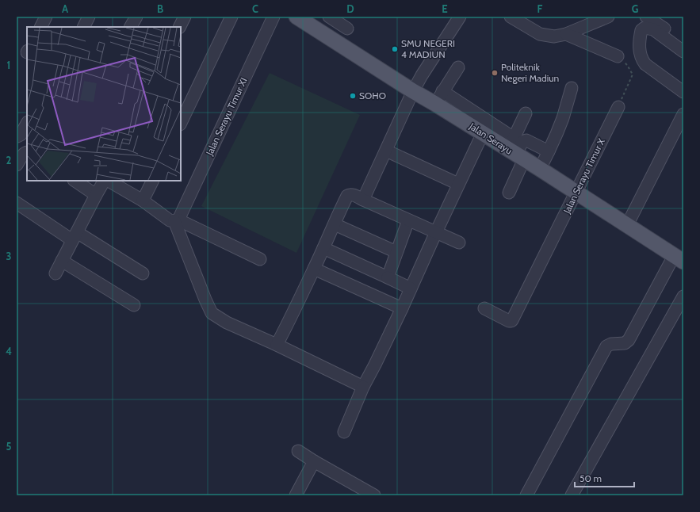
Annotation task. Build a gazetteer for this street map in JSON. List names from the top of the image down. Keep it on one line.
{"streets":{"main road":["Jalan Serayu"],"street":["Jalan Serayu Timur XI","Jalan Serayu Timur X"]},"crossings":[["Jalan Serayu","Jalan Serayu Timur X"]],"places":["SMU NEGERI 4 MADIUN","Politeknik Negeri Madiun","SOHO"],"scale_bar":"50 m","grid":{"columns":["A","B","C","D","E","F","G"],"rows":["1","2","3","4","5"]}}
